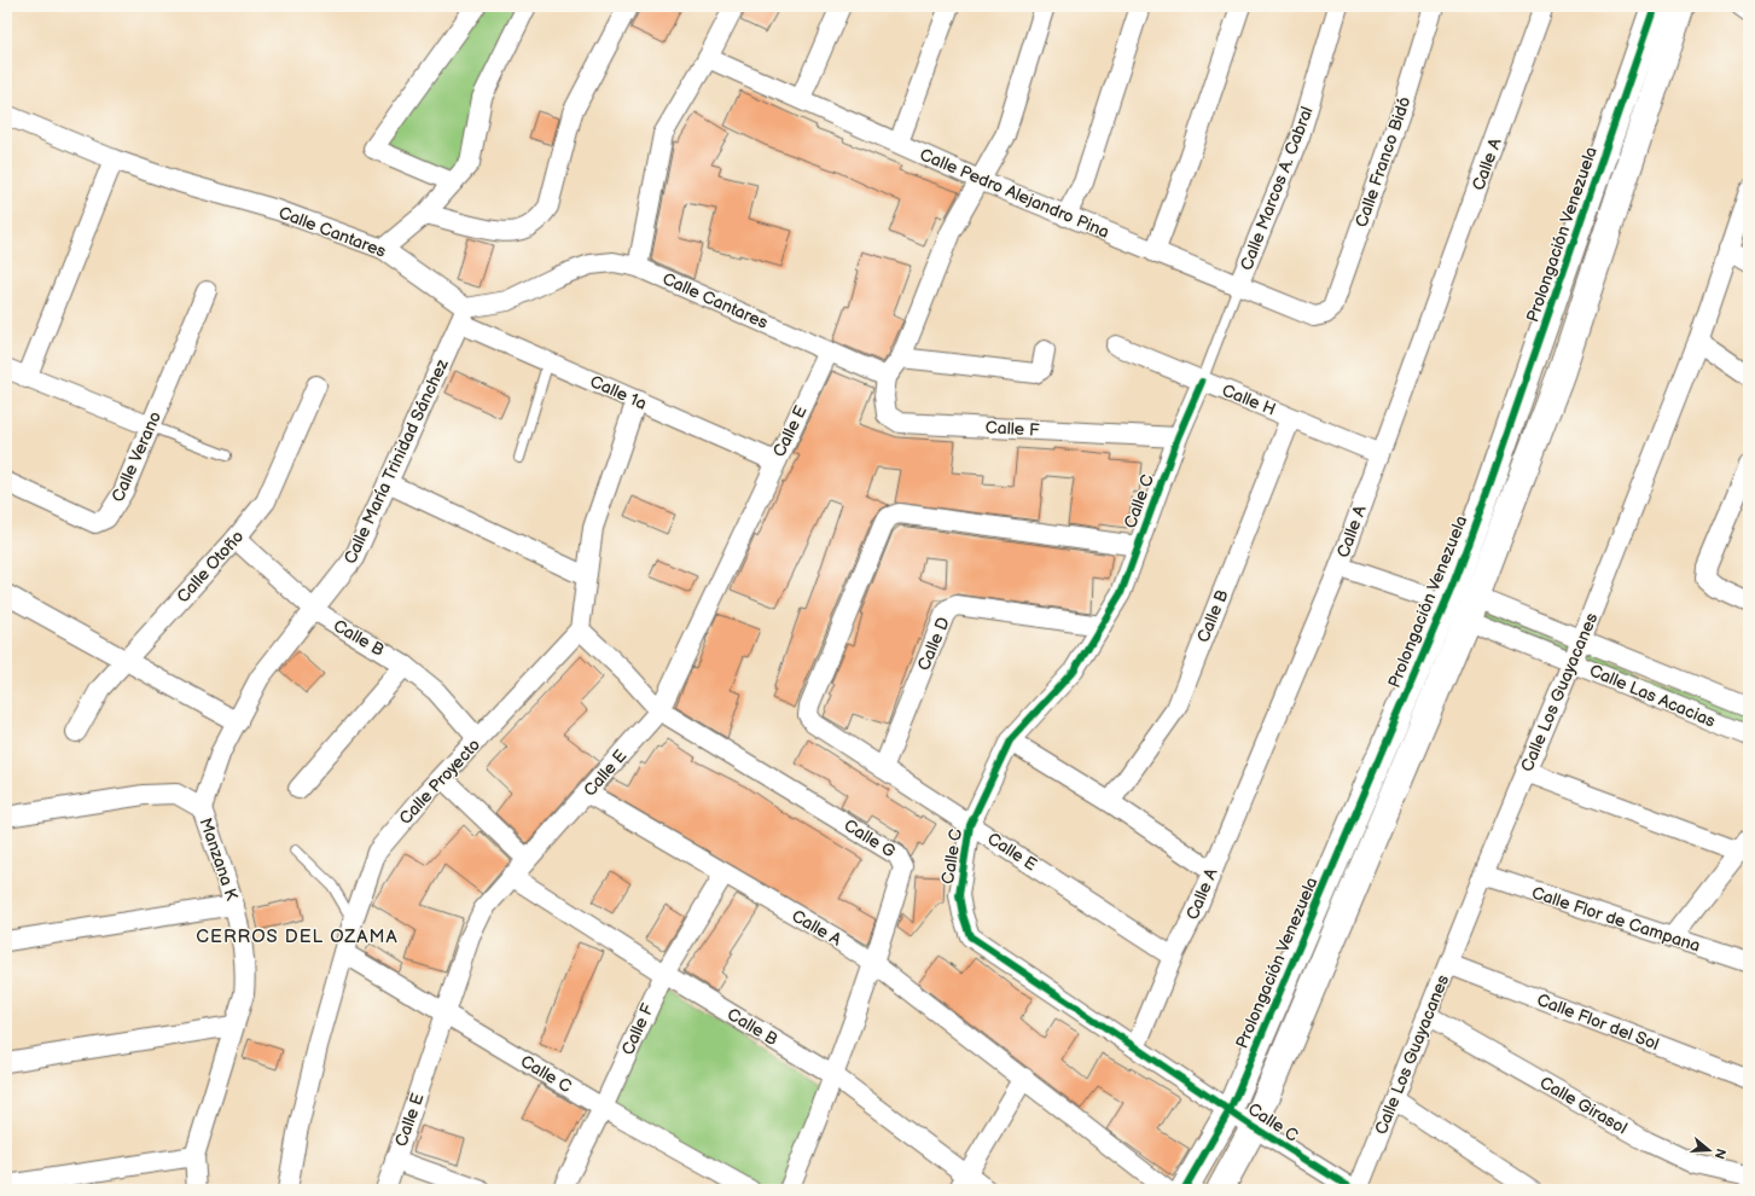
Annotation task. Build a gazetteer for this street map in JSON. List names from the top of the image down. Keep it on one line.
{"streets":{"street":["Calle Franco Bidó","Calle A","Calle Marcos A. Cabral","Calle Pedro Alejandro Pina","Calle Cantares","Prolongación Venezuela","Calle 1a","Calle H","Calle F","Calle E","Calle Verano","Calle María Trinidad Sánchez","Calle C","Calle Otoño","Calle B","Calle D","Calle Los Guayacanes","Calle Las Acacias","Calle Proyecto","Calle G","Manzana K","Calle Flor de Campana","Calle Flor del Sol","Calle Girasol"]},"crossings":[["Calle Franco Bidó","Calle Pedro Alejandro Pina"],["Calle A","Calle H"],["Calle A","Calle F"],["Calle A","Calle E"],["Calle A","Calle C"],["Calle A","Calle Las Acacias"],["Calle A","Calle G"],["Calle Marcos A. Cabral","Calle Pedro Alejandro Pina"],["Calle Cantares","Calle 1a"],["Calle Cantares","Calle F"],["Calle Cantares","Calle E"],["Calle Cantares","Calle María Trinidad Sánchez"],["Prolongación Venezuela","Calle C"],["Prolongación Venezuela","Calle Las Acacias"],["Calle 1a","Calle E"],["Calle 1a","Calle María Trinidad Sánchez"],["Calle H","Calle C"],["Calle H","Calle B"],["Calle F","Calle C"],["Calle F","Calle B"],["Calle E","Calle C"],["Calle E","Calle B"],["Calle E","Calle D"],["Calle E","Calle G"],["Calle María Trinidad Sánchez","Calle B"],["Calle María Trinidad Sánchez","Manzana K"],["Calle C","Calle D"],["Calle C","Calle Los Guayacanes"],["Calle C","Calle Proyecto"],["Calle Otoño","Calle B"],["Calle B","Calle Proyecto"],["Calle B","Calle G"],["Calle Los Guayacanes","Calle Las Acacias"],["Calle Los Guayacanes","Calle Flor de Campana"],["Calle Los Guayacanes","Calle Flor del Sol"],["Calle Los Guayacanes","Calle Girasol"],["Calle Proyecto","Calle G"]],"districts":["CERROS DEL OZAMA"],"north":"right"}
